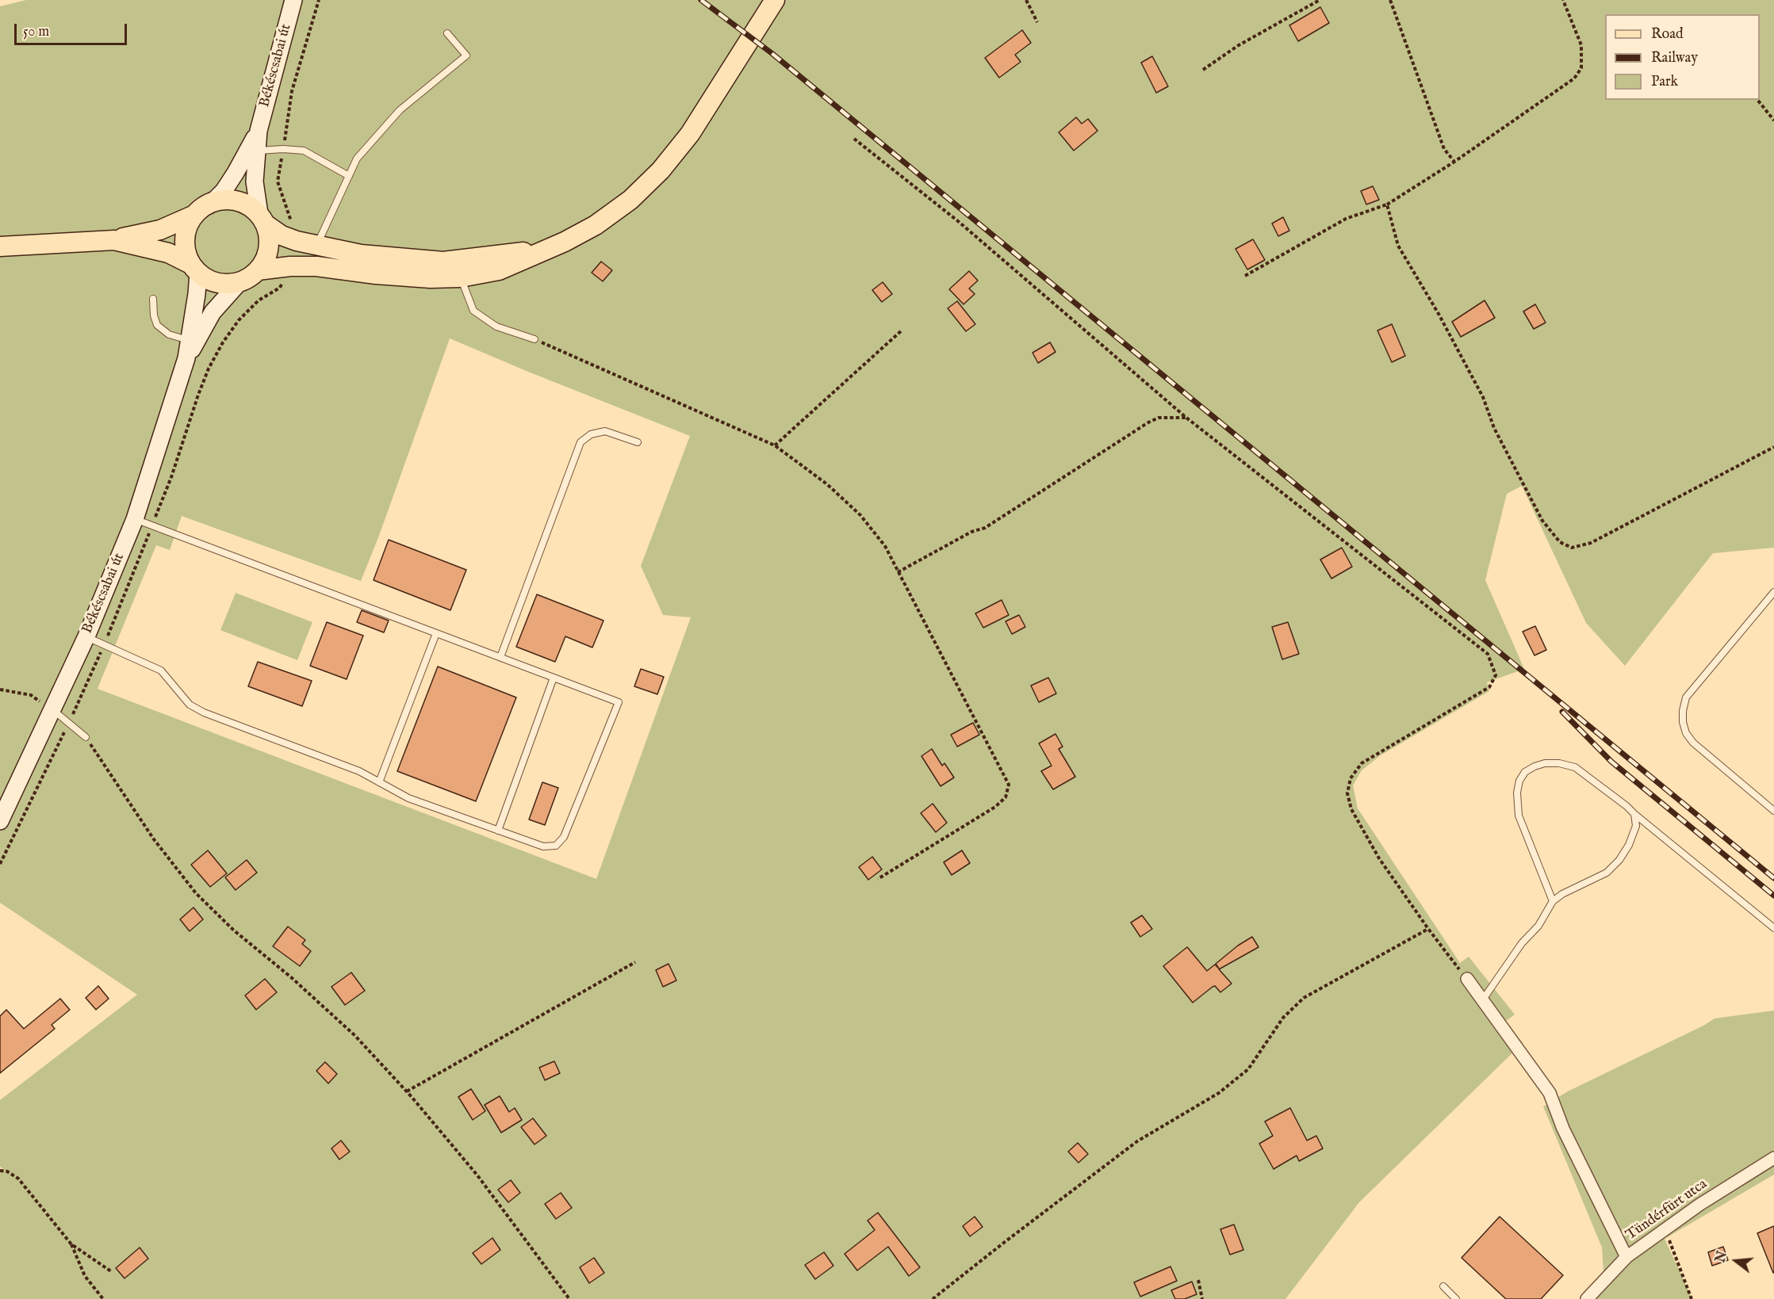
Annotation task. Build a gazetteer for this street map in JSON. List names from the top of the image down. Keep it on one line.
{"streets":{"street":["Békéscsabai út","Tündérfürt utca"]},"legend":["Road","Railway","Park"],"scale_bar":"50 m","north":"left"}
